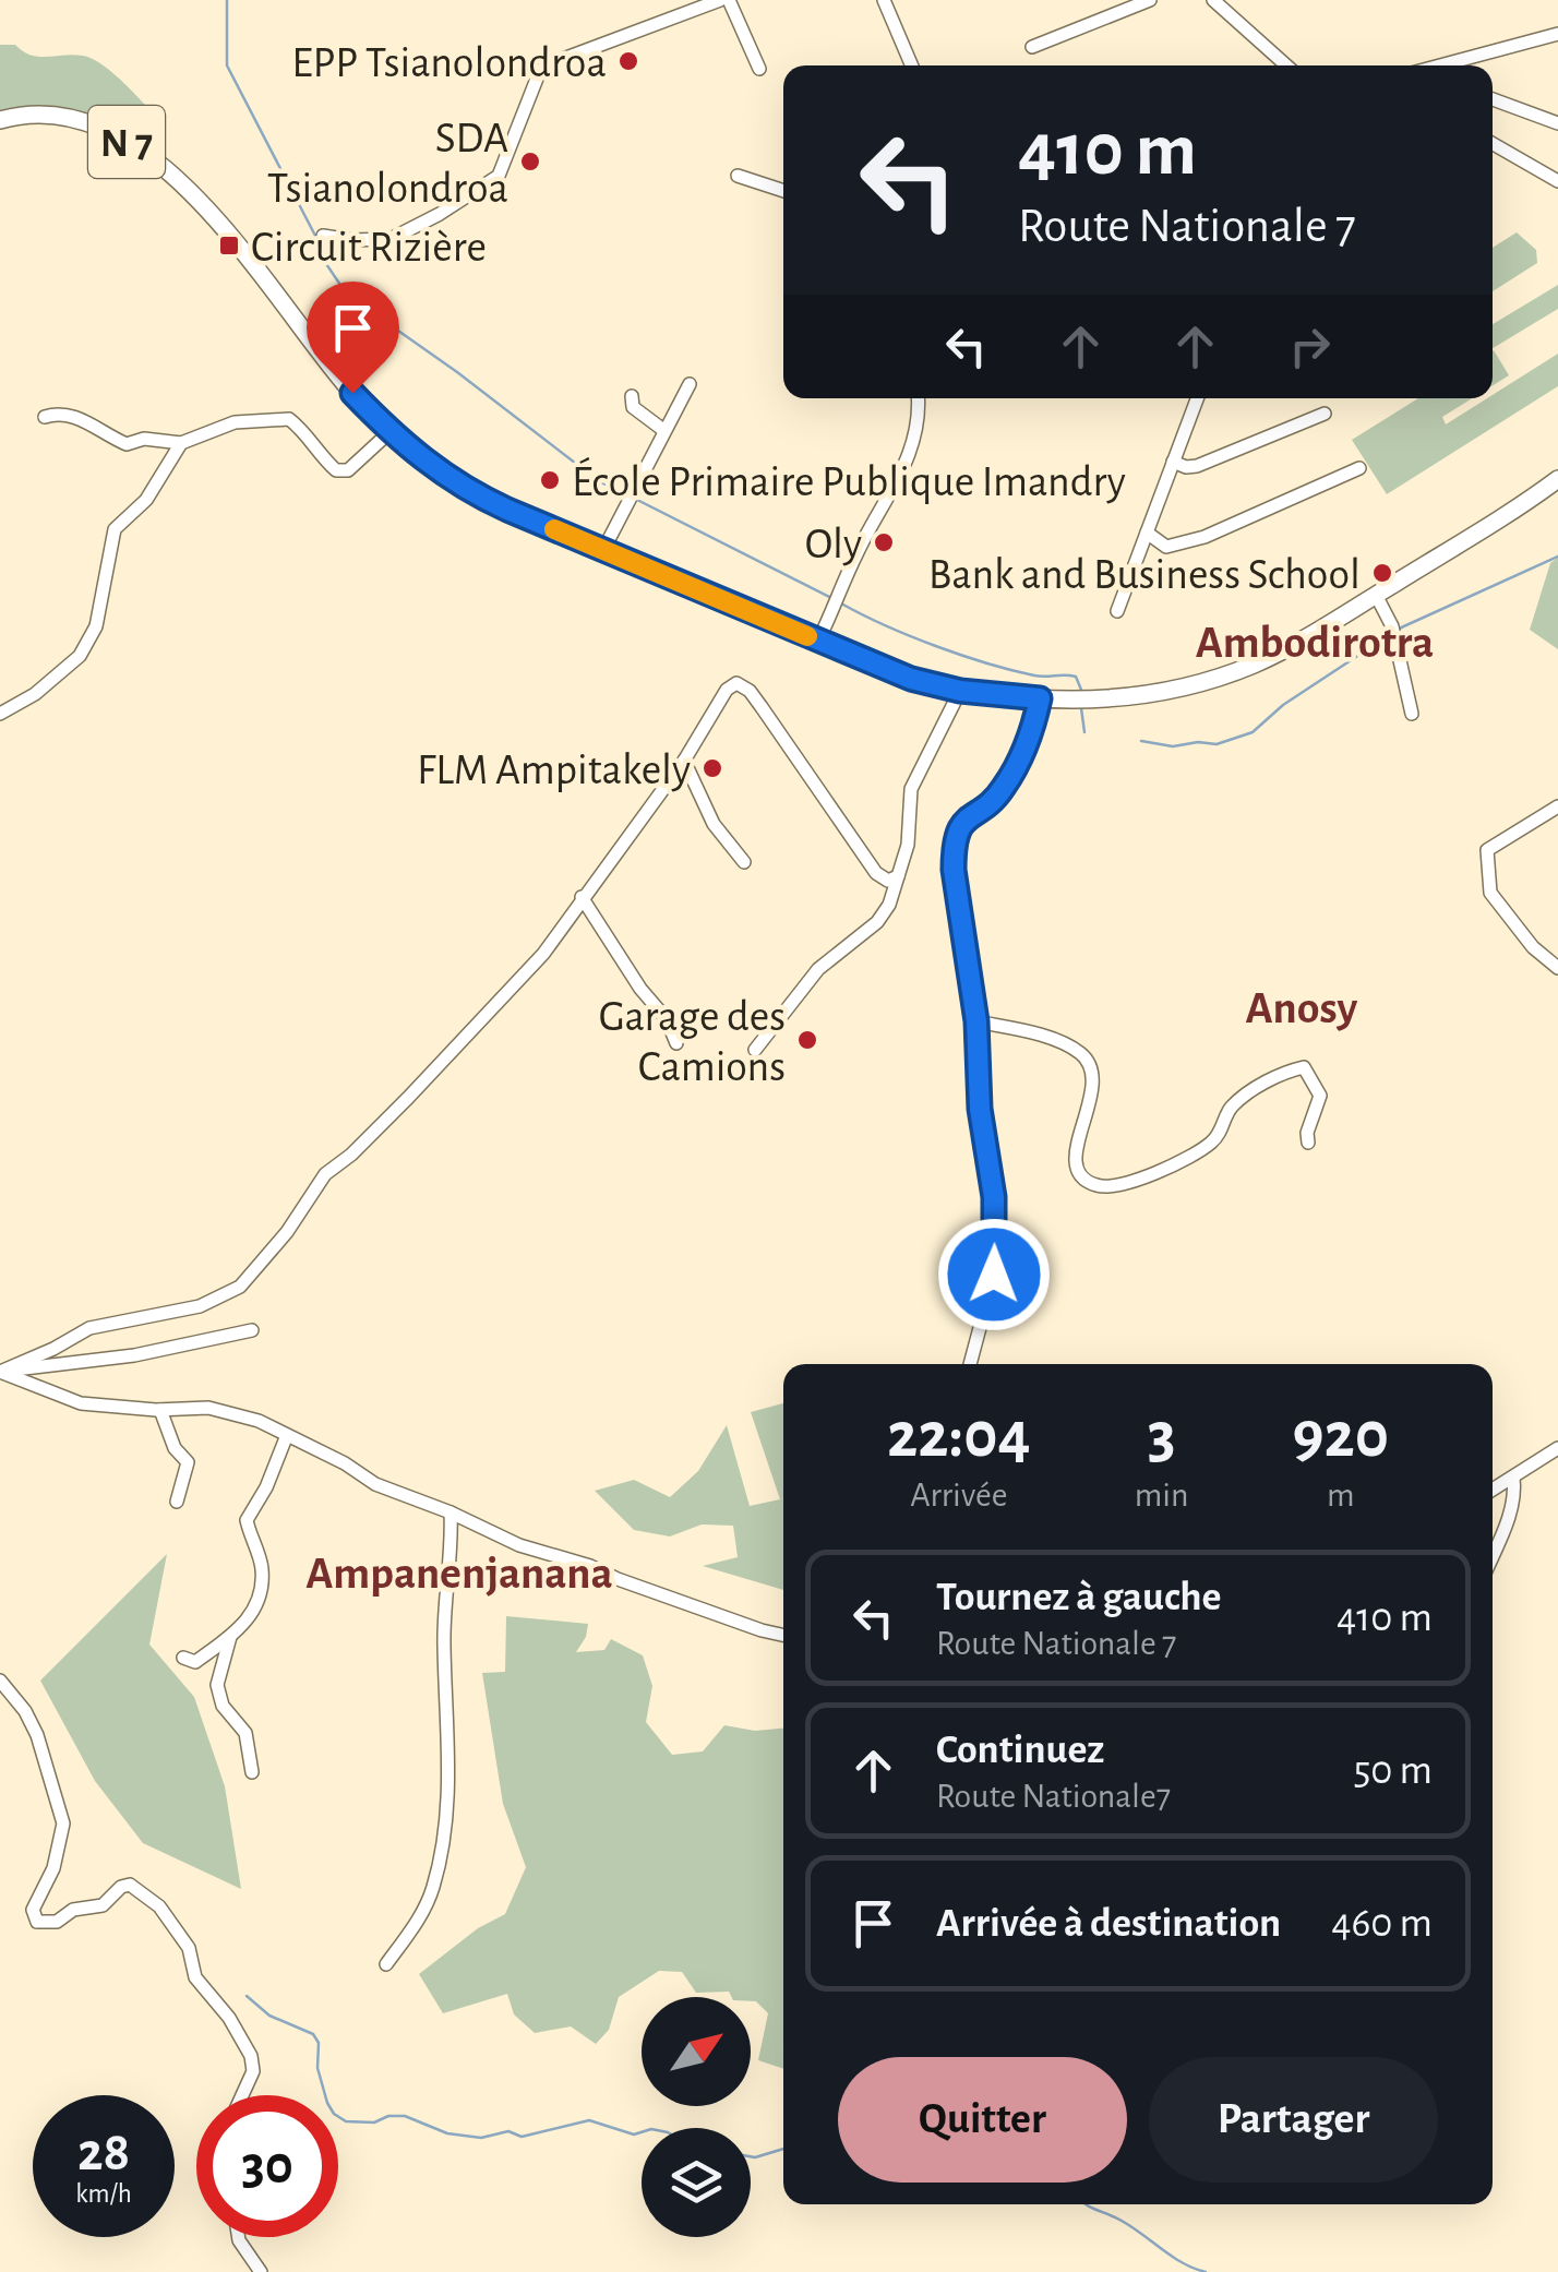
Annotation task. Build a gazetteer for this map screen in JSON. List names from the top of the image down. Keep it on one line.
{"streets":{"main road":["N 7"]},"districts":["Ambodirotra","Anosy","Ampanenjanana"],"places":{"other":["EPP Tsianolondroa","SDA Tsianolondroa","École Primaire Publique Imandry","Oly","Bank and Business School","FLM Ampitakely","Garage des Camions"],"transit":["Circuit Rizière"]},"north":"top right","page":{"turn":["410 m","Route Nationale 7"],"eta":["22:04","Arrivée","3","min","920","m"],"list":[{"name":"Tournez à gauche","note":"Route Nationale 7","value":"410 m"},{"name":"Continuez","note":"Route Nationale7","value":"50 m"},{"name":"Arrivée à destination","value":"460 m"}],"buttons":["Quitter","Partager"],"speed":"28 km/h","limit":"30"}}
